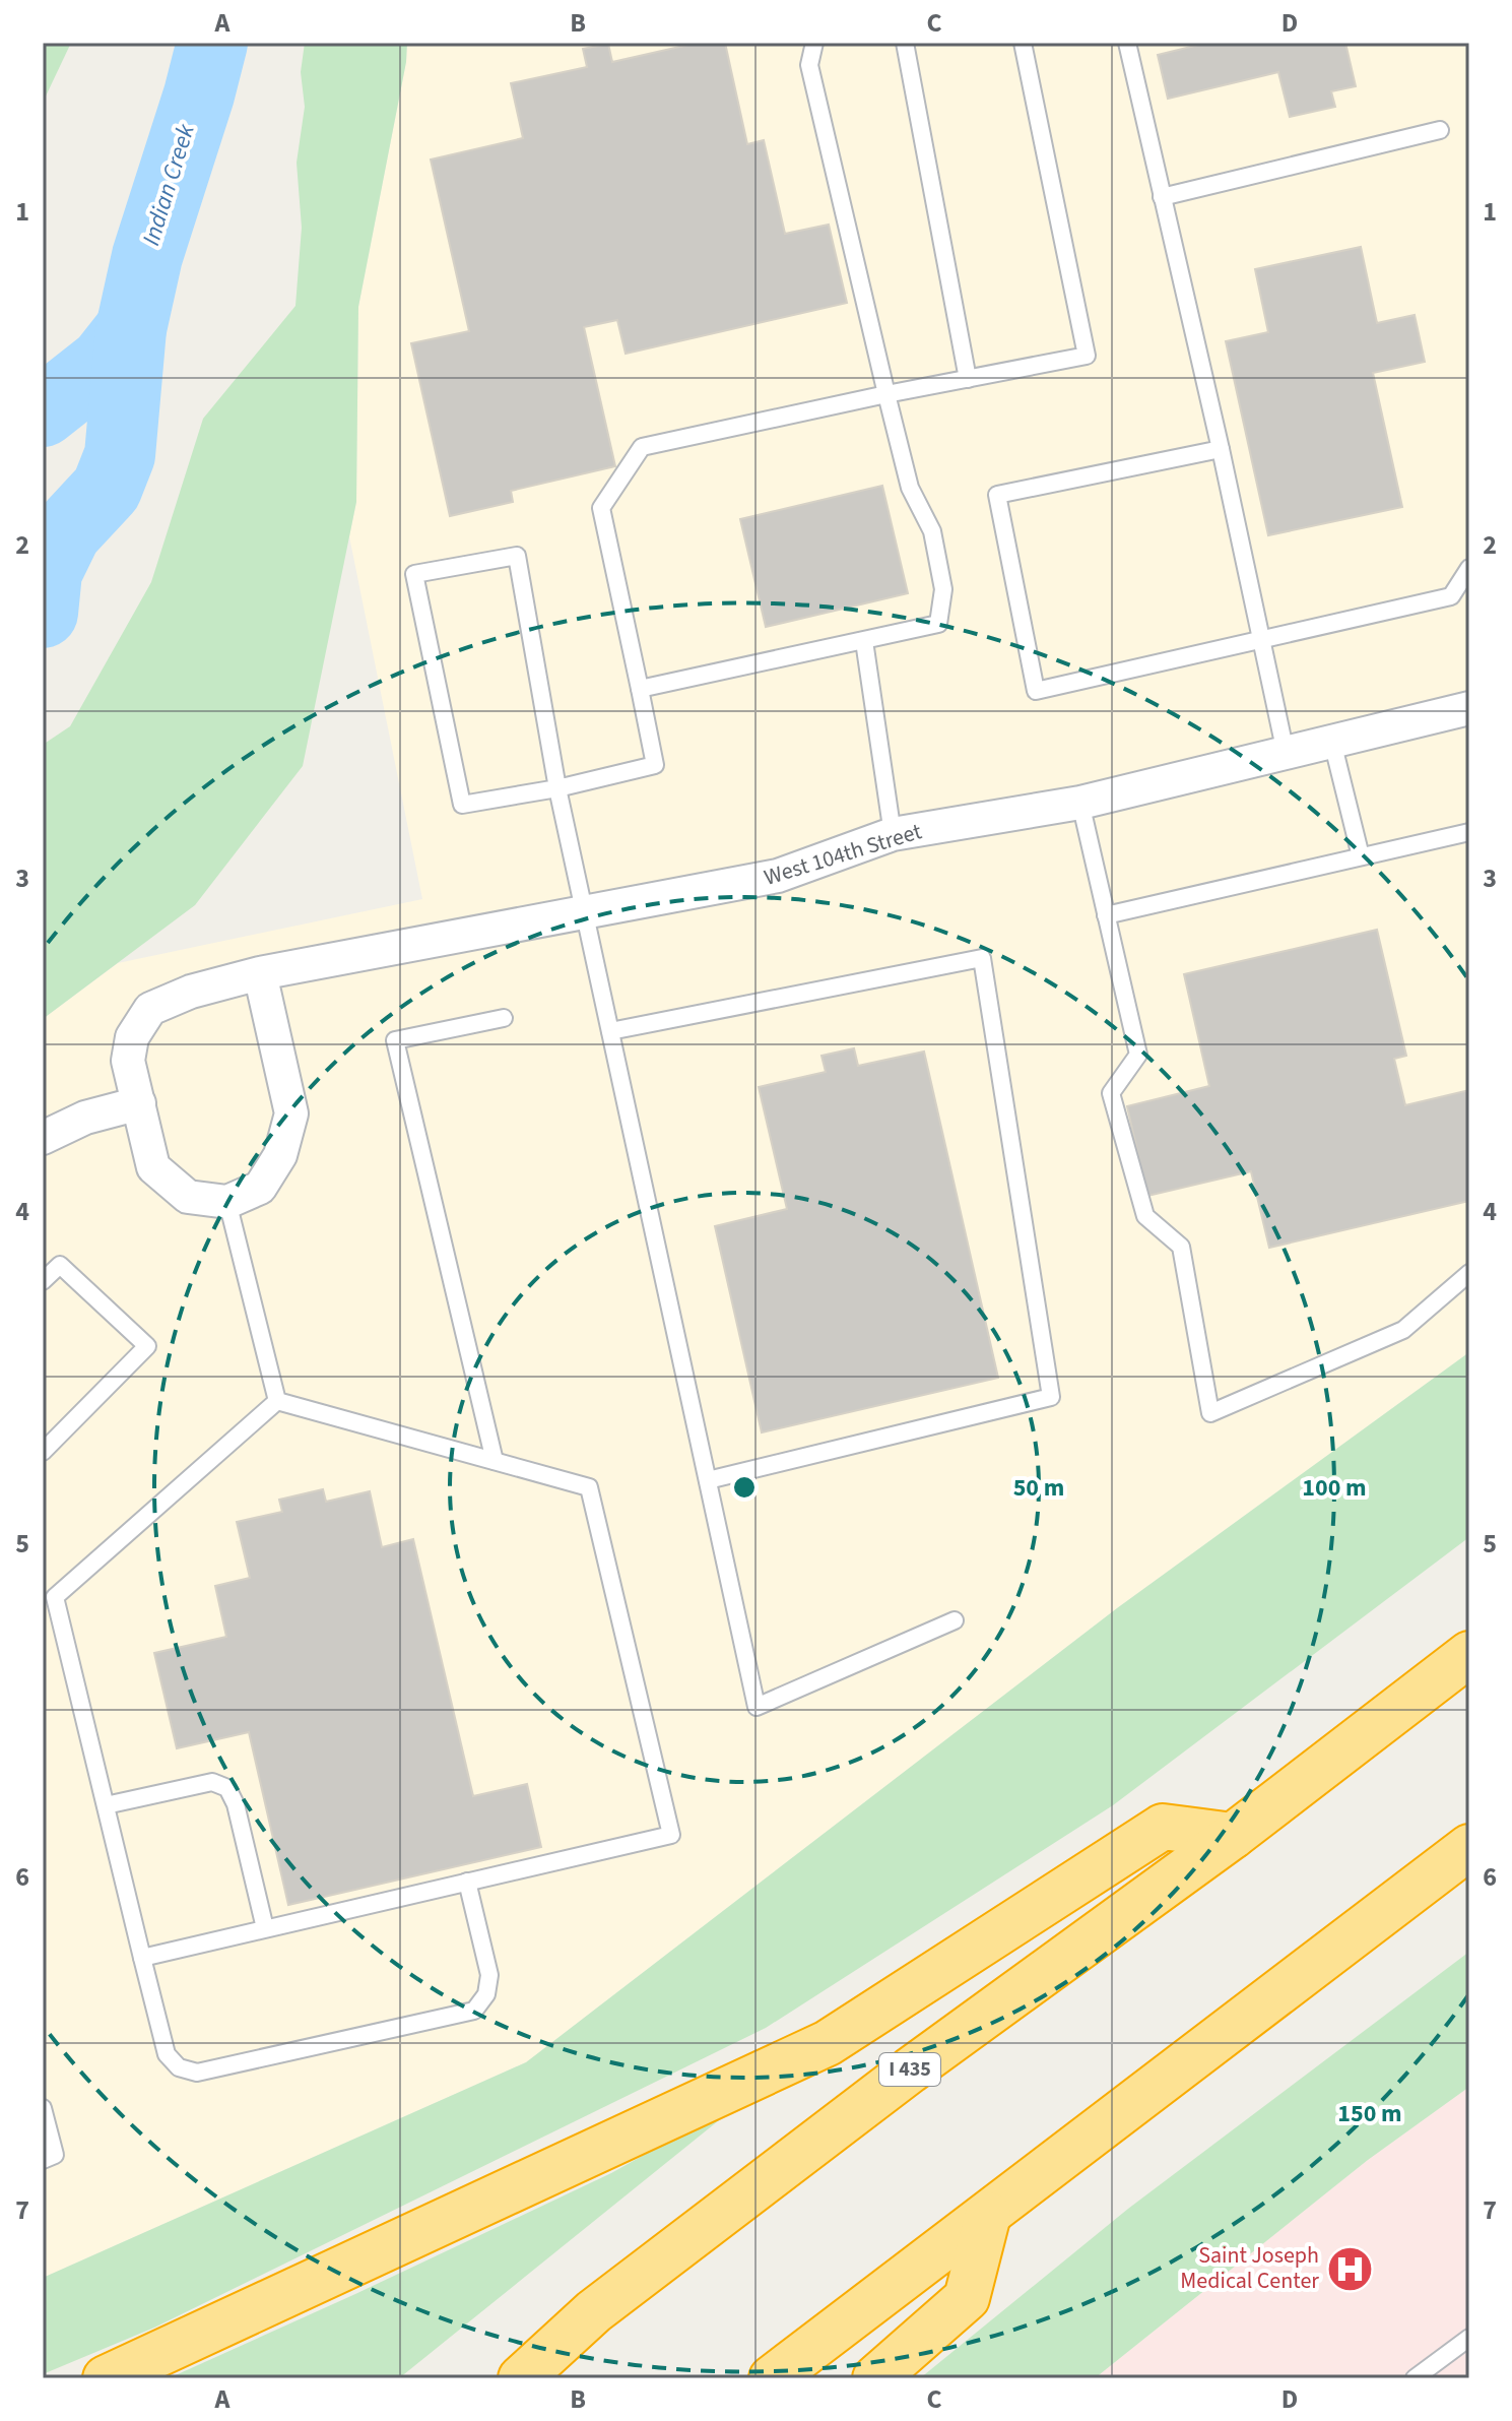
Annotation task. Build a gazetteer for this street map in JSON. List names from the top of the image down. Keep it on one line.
{"streets":{"highway":["I 435"],"street":["West 104th Street"]},"water":["Indian Creek"],"places":{"hospital":["Saint Joseph Medical Center"]},"grid":{"columns":["A","B","C","D"],"rows":["1","2","3","4","5","6","7"]},"rings":["50 m","100 m","150 m"]}
